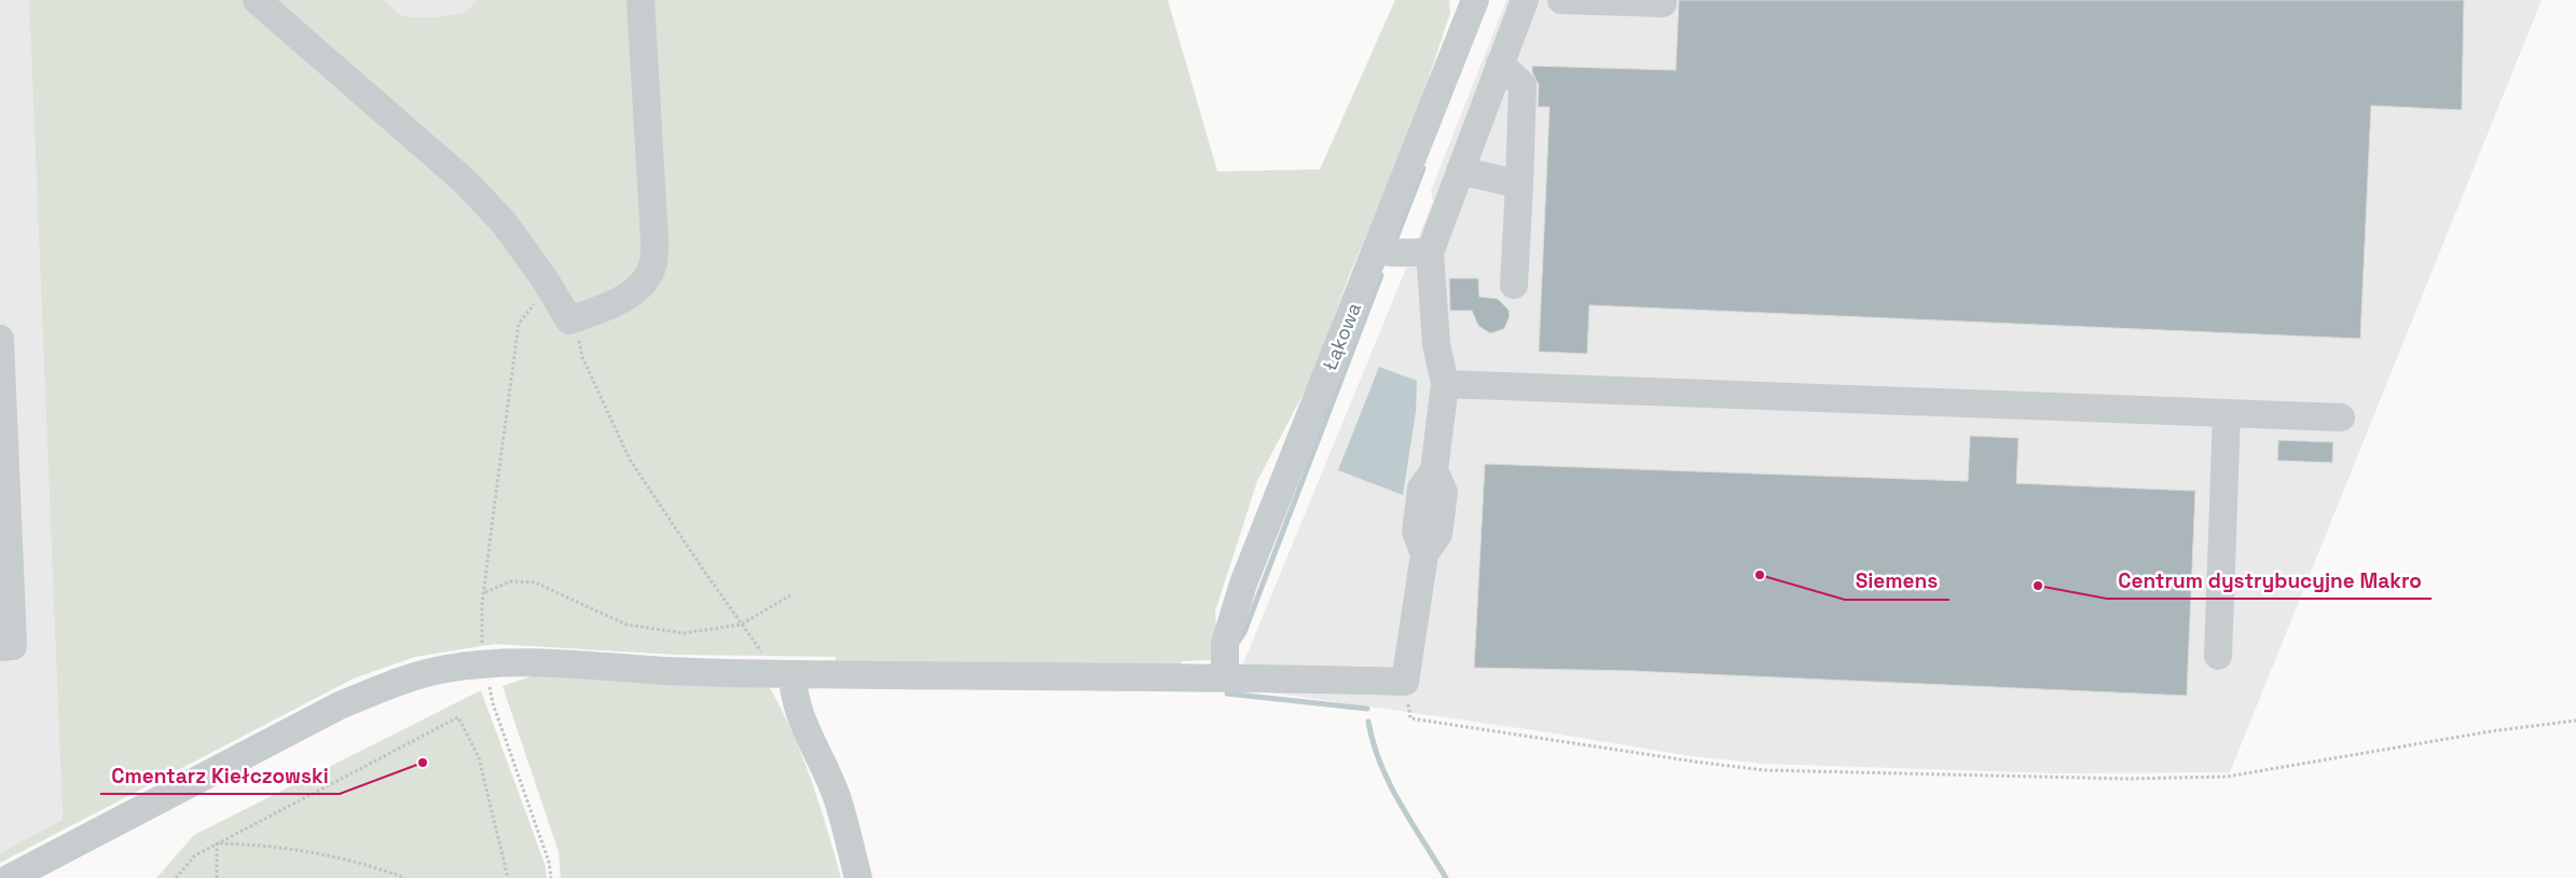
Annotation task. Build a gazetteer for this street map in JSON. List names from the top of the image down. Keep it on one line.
{"streets":{"street":["Łąkowa"]},"places":["Siemens","Centrum dystrybucyjne Makro","Cmentarz Kiełczowski"]}
